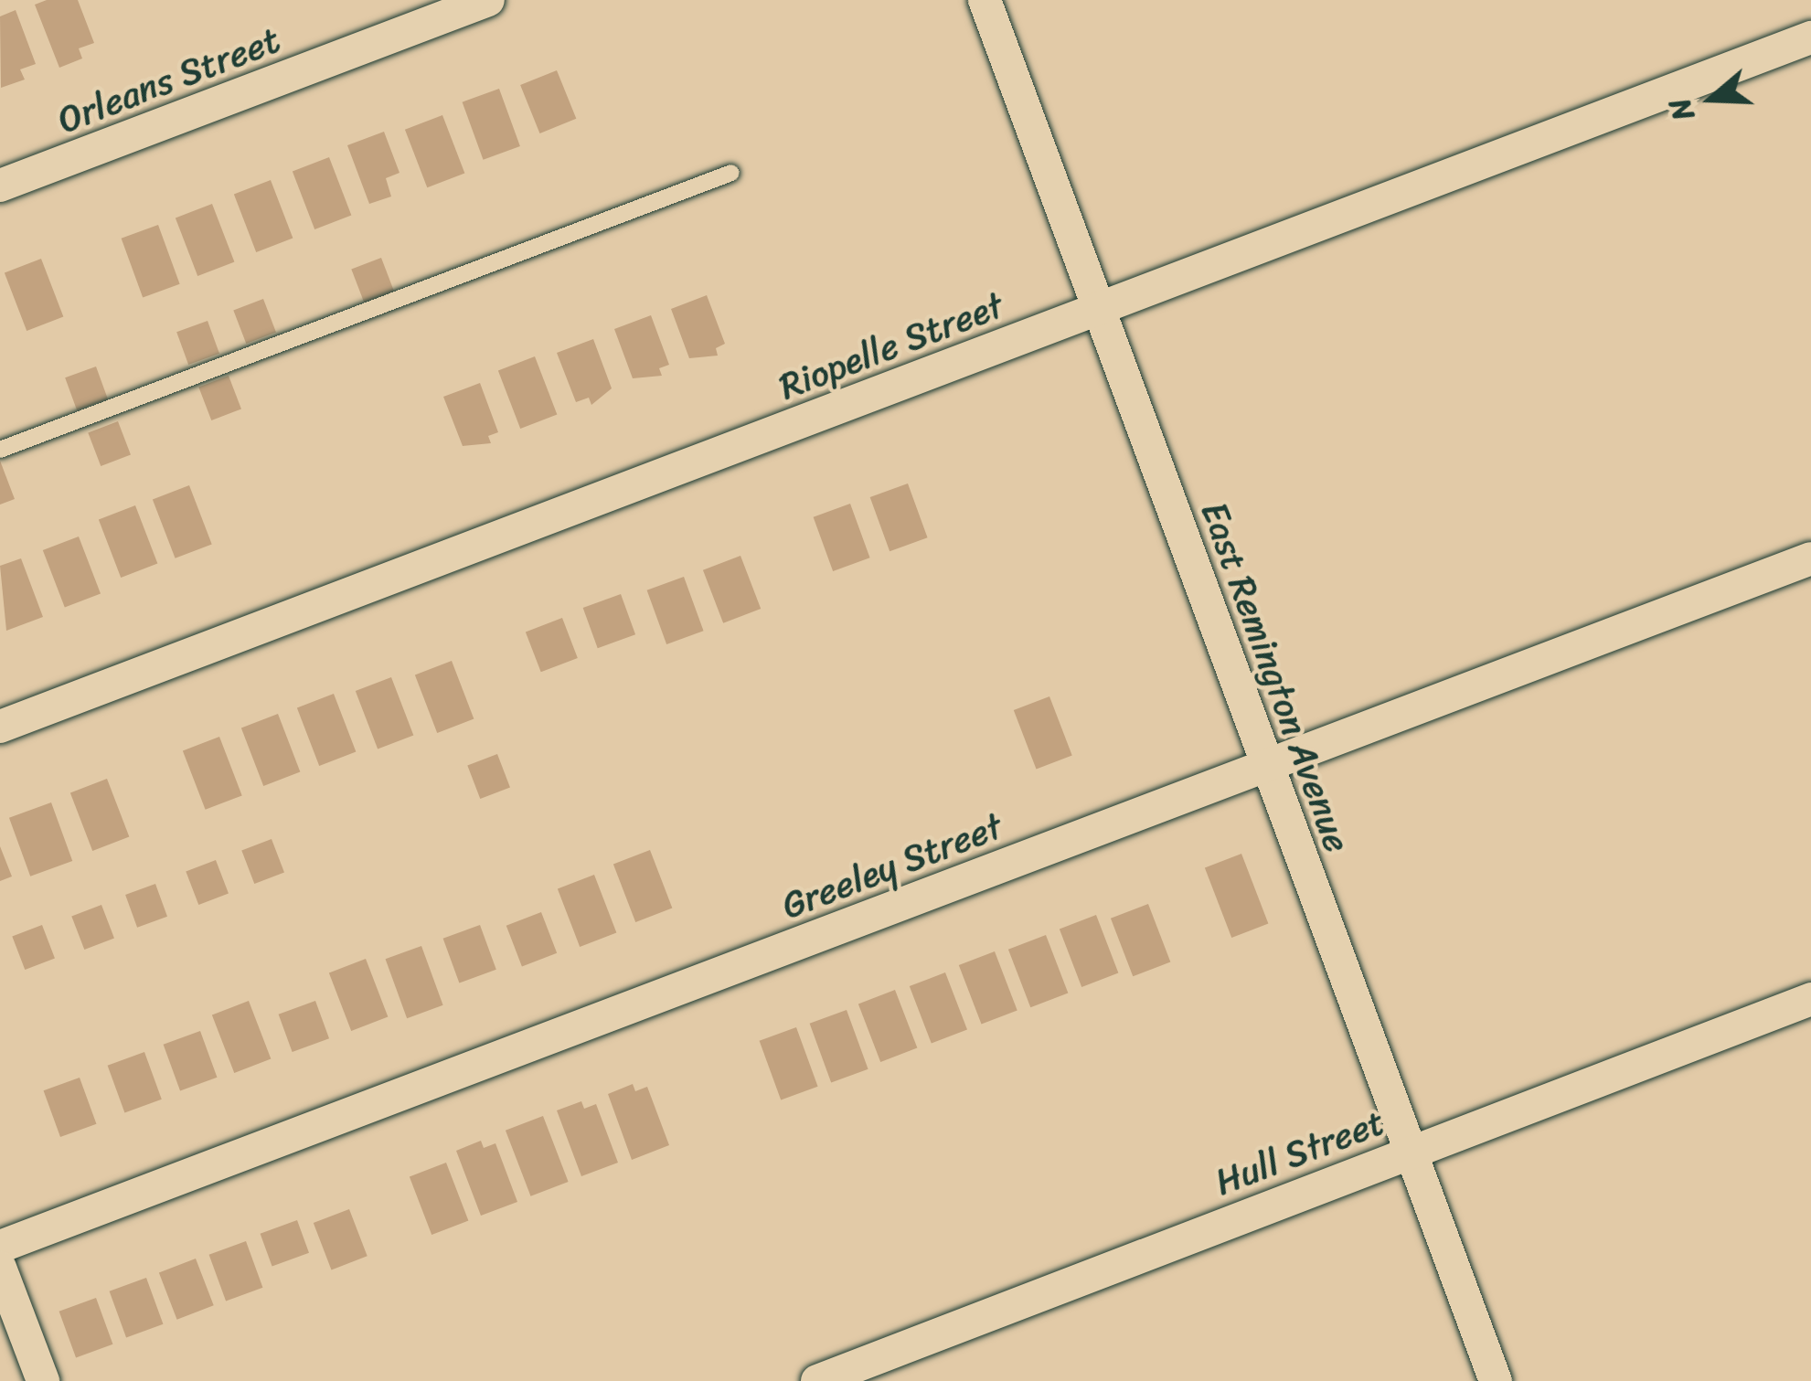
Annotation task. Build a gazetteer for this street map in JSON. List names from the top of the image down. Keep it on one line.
{"streets":{"street":["Orleans Street","Riopelle Street","East Remington Avenue","Greeley Street","Hull Street"]},"crossings":[["Riopelle Street","East Remington Avenue"],["East Remington Avenue","Greeley Street"],["East Remington Avenue","Hull Street"]],"north":"left"}
